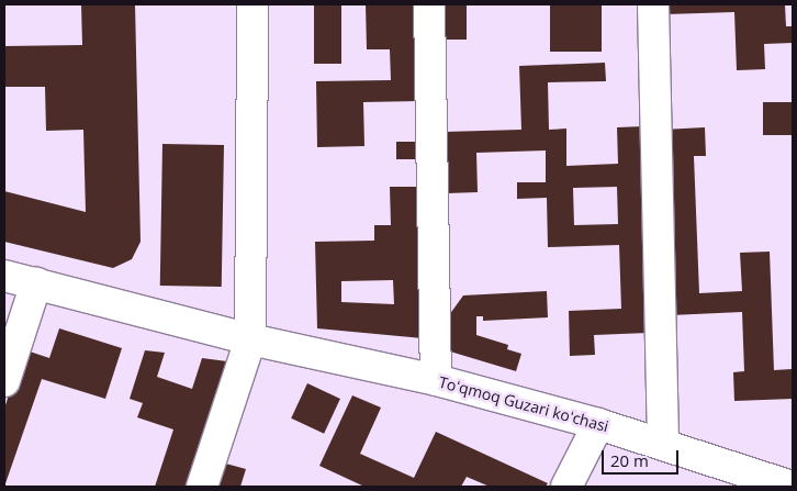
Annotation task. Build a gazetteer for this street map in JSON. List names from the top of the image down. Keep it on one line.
{"streets":{"street":["Toʻqmoq Guzari koʻchasi"]},"scale_bar":"20 m"}
